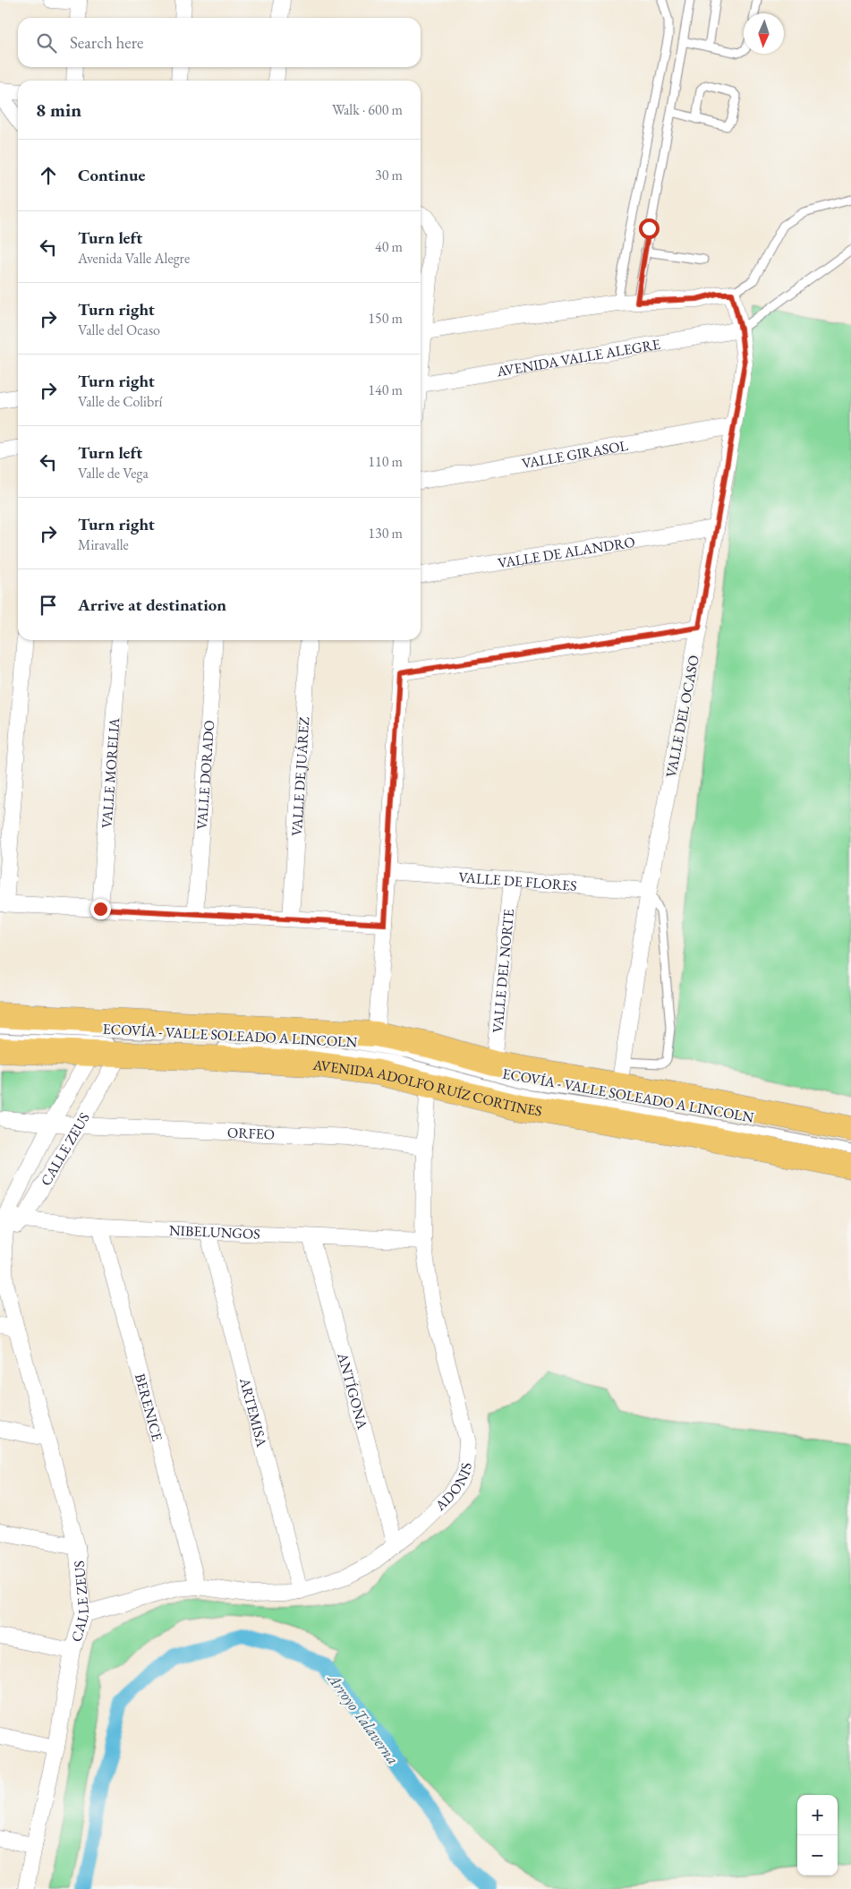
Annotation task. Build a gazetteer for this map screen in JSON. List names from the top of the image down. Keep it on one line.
{"streets":{"main road":["AVENIDA ADOLFO RUÍZ CORTINES"],"street":["AVENIDA VALLE ALEGRE","VALLE GIRASOL","VALLE DE ALANDRO","VALLE DEL OCASO","VALLE MORELIA","VALLE DORADO","VALLE DE JUÁREZ","VALLE DE FLORES","VALLE DEL NORTE","ORFEO","CALLE ZEUS","NIBELUNGOS","ANTÍGONA","BERENICE","ARTEMISA","ADONIS"],"lane":["ECOVÍA - VALLE SOLEADO A LINCOLN"]},"crossings":[["AVENIDA VALLE ALEGRE","VALLE DEL OCASO"],["VALLE GIRASOL","VALLE DEL OCASO"],["VALLE DE ALANDRO","VALLE DEL OCASO"],["VALLE DEL OCASO","VALLE DE FLORES"],["VALLE DE FLORES","VALLE DEL NORTE"],["AVENIDA ADOLFO RUÍZ CORTINES","CALLE ZEUS"],["AVENIDA ADOLFO RUÍZ CORTINES","ADONIS"],["ORFEO","CALLE ZEUS"],["ORFEO","ADONIS"],["CALLE ZEUS","NIBELUNGOS"],["CALLE ZEUS","ADONIS"],["NIBELUNGOS","ANTÍGONA"],["NIBELUNGOS","BERENICE"],["NIBELUNGOS","ARTEMISA"],["NIBELUNGOS","ADONIS"],["ANTÍGONA","ADONIS"],["BERENICE","ADONIS"],["ARTEMISA","ADONIS"]],"water":["Arroyo Talaverna"],"north":"bottom","page":{"search":"Search here","heading":["8 min","Walk · 600 m"],"list":[["Continue","30 m"],["Turn left","Avenida Valle Alegre","40 m"],["Turn right","Valle del Ocaso","150 m"],["Turn right","Valle de Colibrí","140 m"],["Turn left","Valle de Vega","110 m"],["Turn right","Miravalle","130 m"],"Arrive at destination"],"map_buttons":["+","−"]}}
